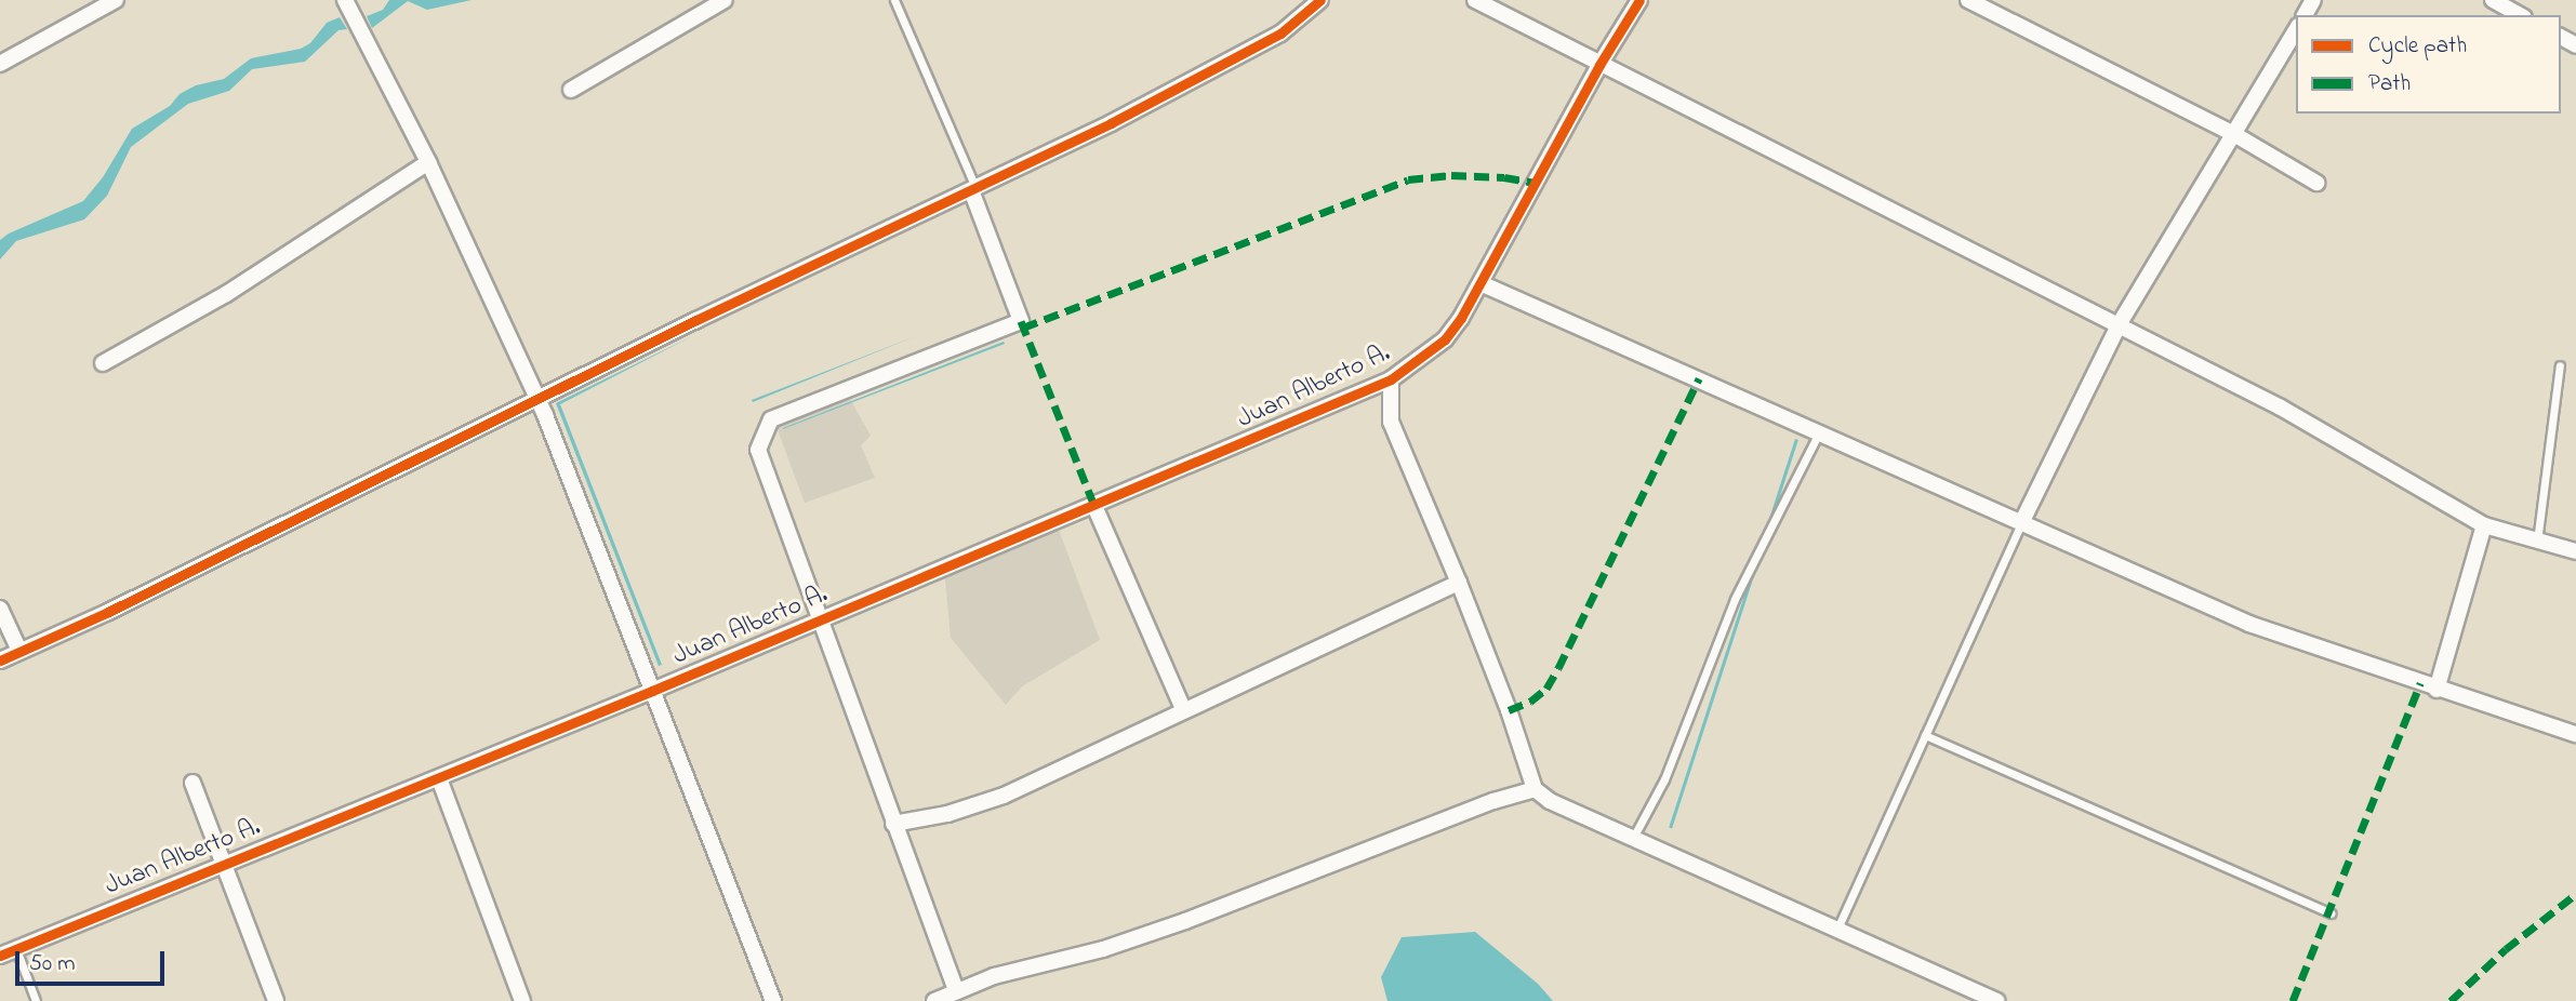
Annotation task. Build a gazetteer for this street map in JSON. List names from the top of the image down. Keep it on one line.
{"streets":{"street":["Juan Alberto A."]},"legend":["Cycle path","Path"],"scale_bar":"50 m"}
